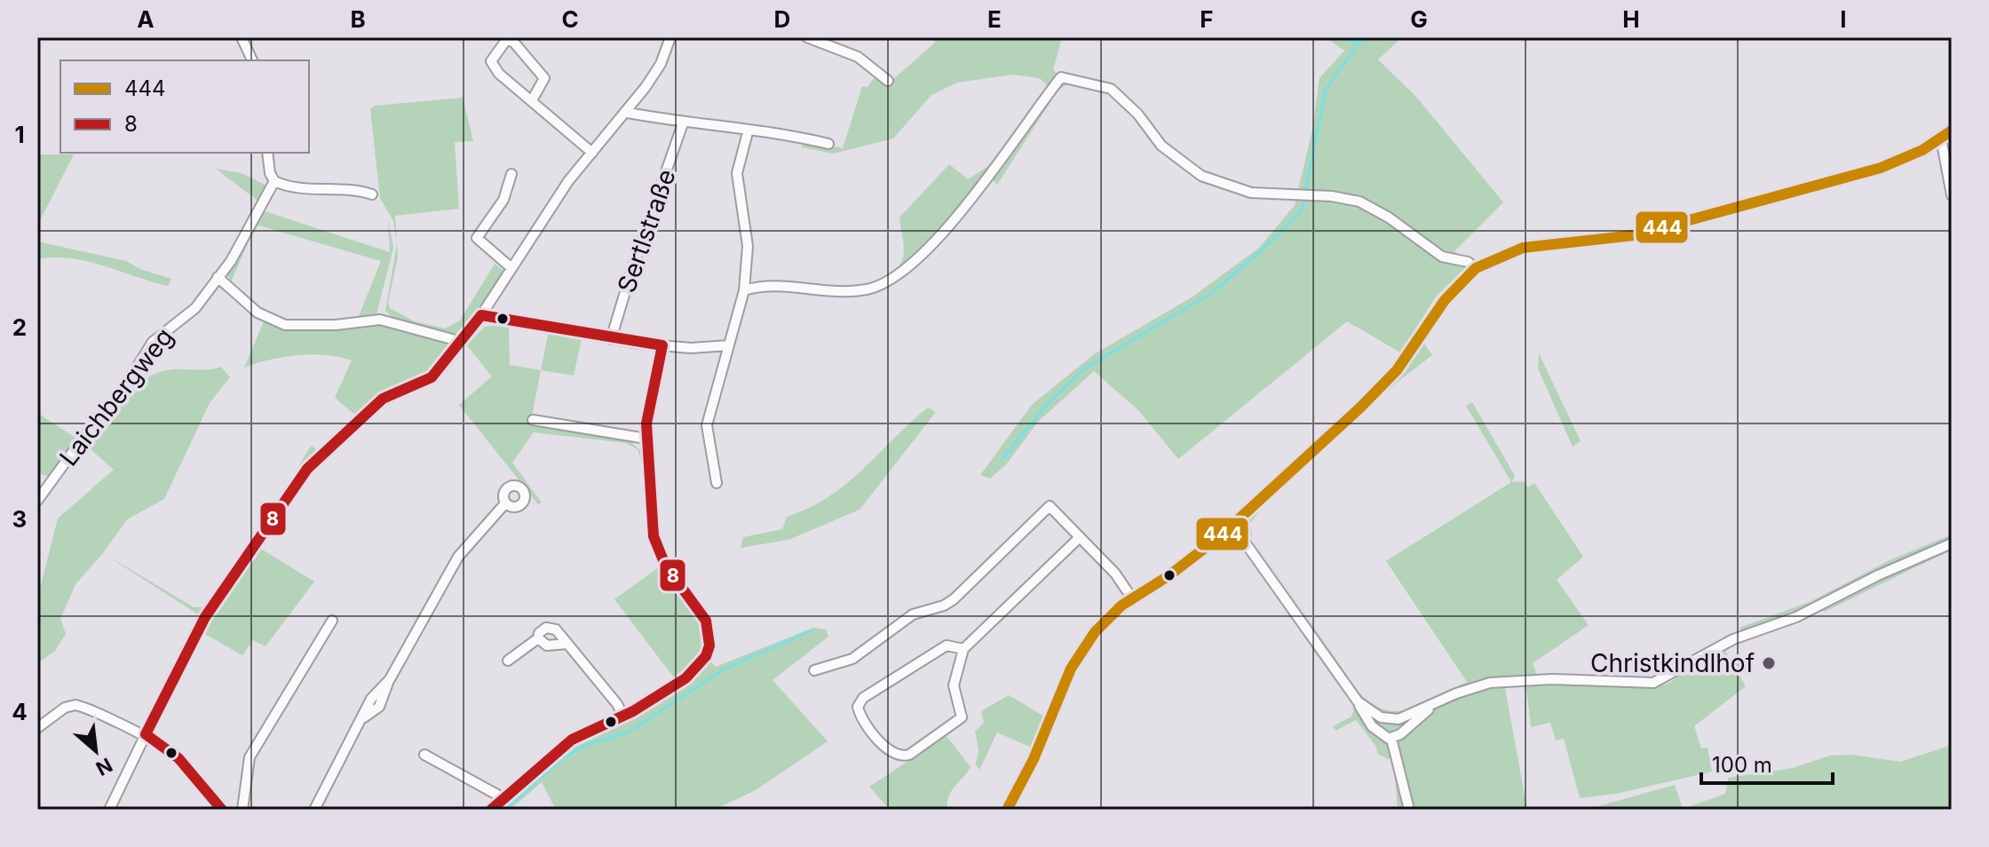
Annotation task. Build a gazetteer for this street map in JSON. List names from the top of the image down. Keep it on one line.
{"streets":{"street":["Sertlstraße","Laichbergweg"]},"places":["Christkindlhof"],"lines":["transit line 444","transit line 8"],"legend":["444","8"],"scale_bar":"100 m","north":"bottom right","grid":{"columns":["A","B","C","D","E","F","G","H","I"],"rows":["1","2","3","4"]}}
